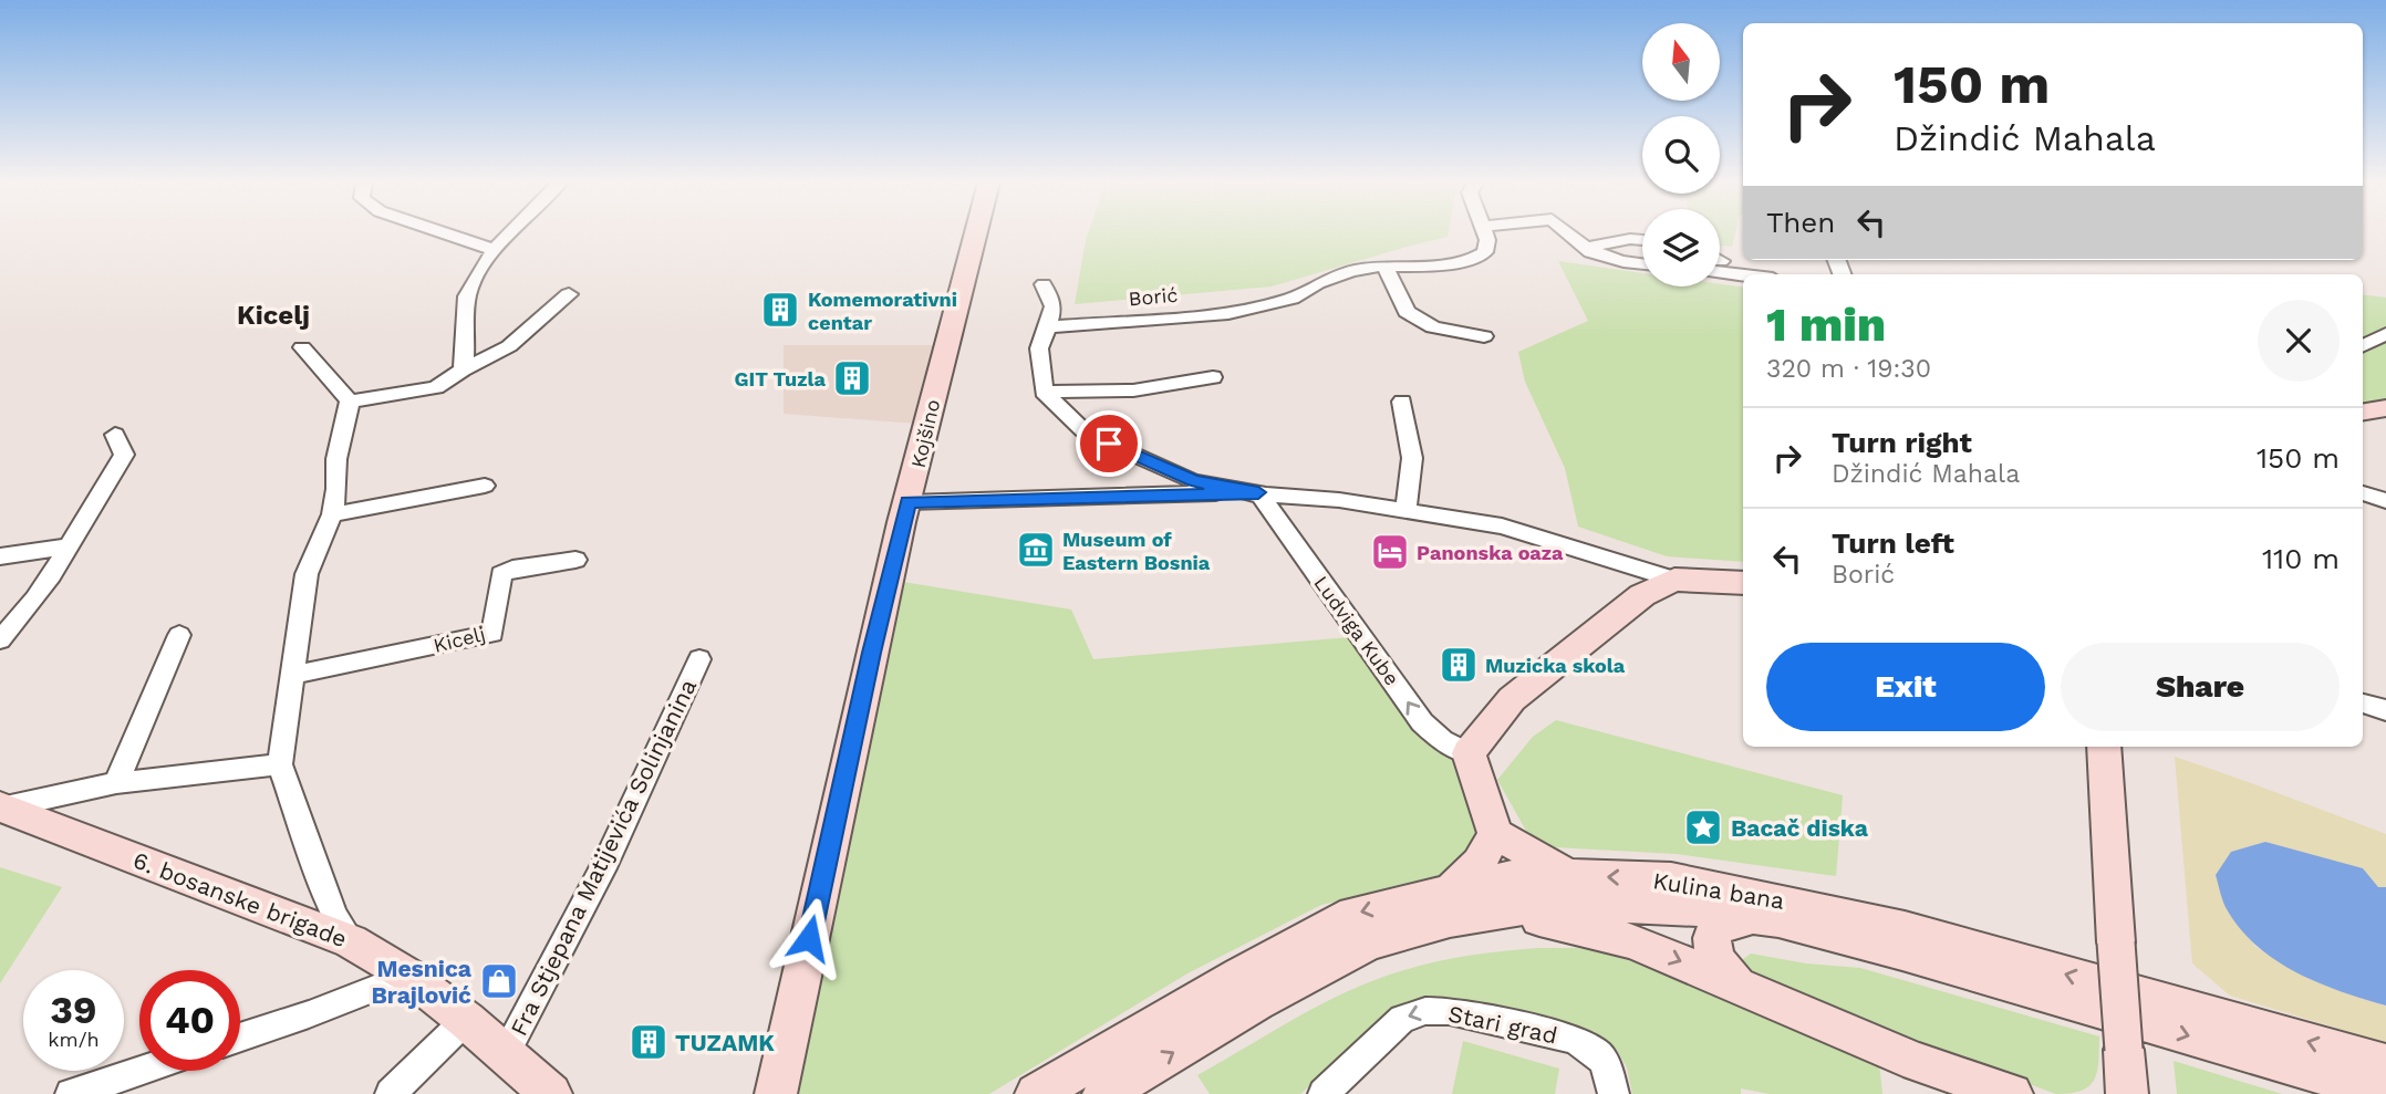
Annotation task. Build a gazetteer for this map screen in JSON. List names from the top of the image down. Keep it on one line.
{"streets":{"street":["Borić","Kojšino","Ludviga Kube","Kicelj","Fra Stjepana Matijevića Solinjanina","Kulina bana","6. bosanske brigade","Stari grad"]},"crossings":[["Fra Stjepana Matijevića Solinjanina","6. bosanske brigade"]],"one_way":["Ludviga Kube"],"districts":["Kicelj"],"places":{"building":["Komemorativni centar","GIT Tuzla","Muzicka skola","TUZAMK"],"museum":["Museum of Eastern Bosnia"],"hotel":["Panonska oaza"],"place":["Bacač diska"],"shop":["Mesnica Brajlović"]},"north":"top","page":{"turn":["150 m","Džindić Mahala"],"then":"Then","heading":["1 min","320 m · 19:30"],"list":[{"name":"Turn right","note":"Džindić Mahala","value":"150 m"},{"name":"Turn left","note":"Borić","value":"110 m"}],"buttons":["Exit","Share"],"speed":"39 km/h","limit":"40"}}
